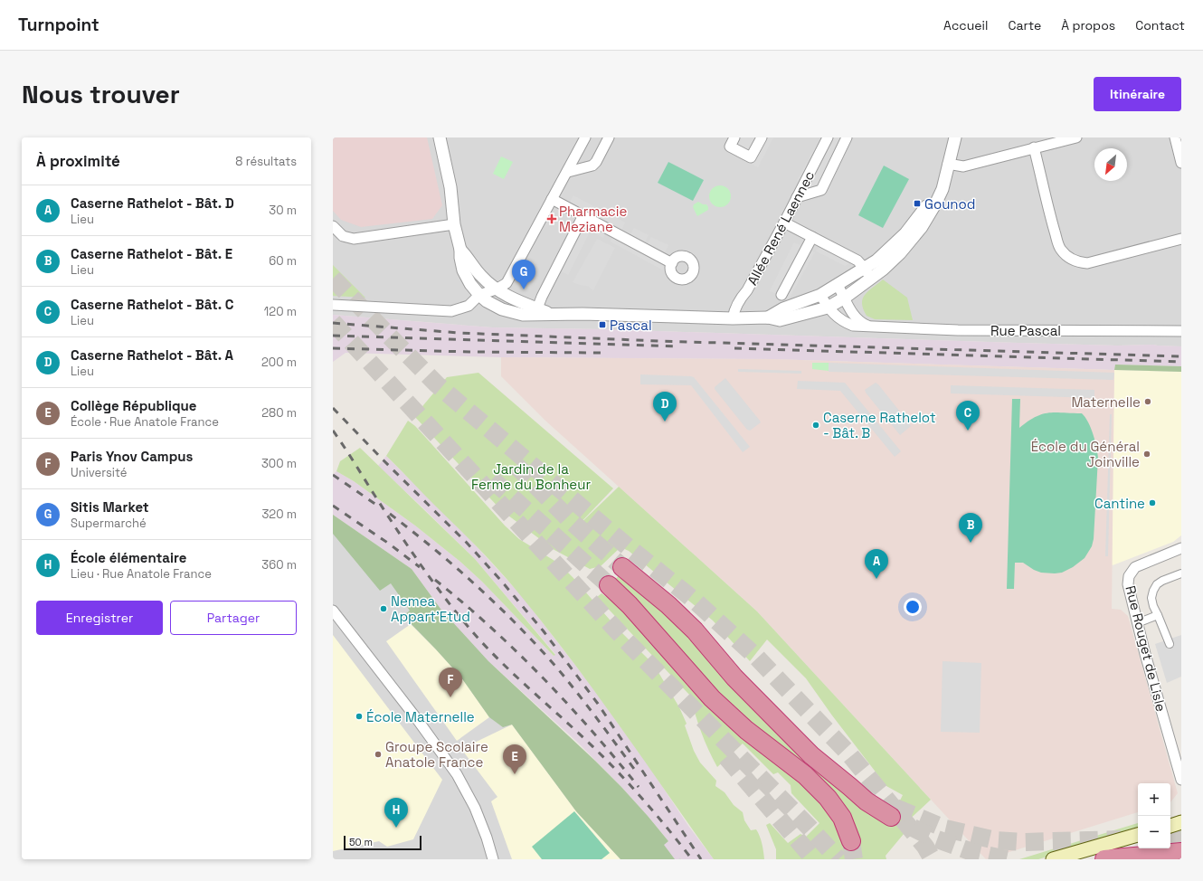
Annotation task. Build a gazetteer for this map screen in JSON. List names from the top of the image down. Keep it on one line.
{"streets":{"street":["Allée René Laennec","Rue Pascal","Rue Rouget de Lisle"]},"parks":["Jardin de la Ferme du Bonheur"],"places":{"transit":["Gounod","Pascal"],"health":["Pharmacie Meziane"],"other":["Maternelle","Caserne Rathelot - Bât. B","École du Général Joinville","Cantine","Nemea Appart'Etud","École Maternelle","Groupe Scolaire Anatole France"]},"scale_bar":"50 m","north":"bottom left","page":{"header":"Turnpoint","nav":["Accueil","Carte","À propos","Contact"],"buttons":["Itinéraire",["Enregistrer","Partager"]],"title":"Nous trouver","heading":["À proximité","8 résultats"],"list":[{"mark":"A","name":"Caserne Rathelot - Bât. D","note":"Lieu","value":"30 m"},{"mark":"B","name":"Caserne Rathelot - Bât. E","note":"Lieu","value":"60 m"},{"mark":"C","name":"Caserne Rathelot - Bât. C","note":"Lieu","value":"120 m"},{"mark":"D","name":"Caserne Rathelot - Bât. A","note":"Lieu","value":"200 m"},{"mark":"E","name":"Collège République","note":"École · Rue Anatole France","value":"280 m"},{"mark":"F","name":"Paris Ynov Campus","note":"Université","value":"300 m"},{"mark":"G","name":"Sitis Market","note":"Supermarché","value":"320 m"},{"mark":"H","name":"École élémentaire","note":"Lieu · Rue Anatole France","value":"360 m"}],"pins":["G","D","C","B","A","F","E","H"],"map_buttons":["+","−"],"scale":"50 m"}}
